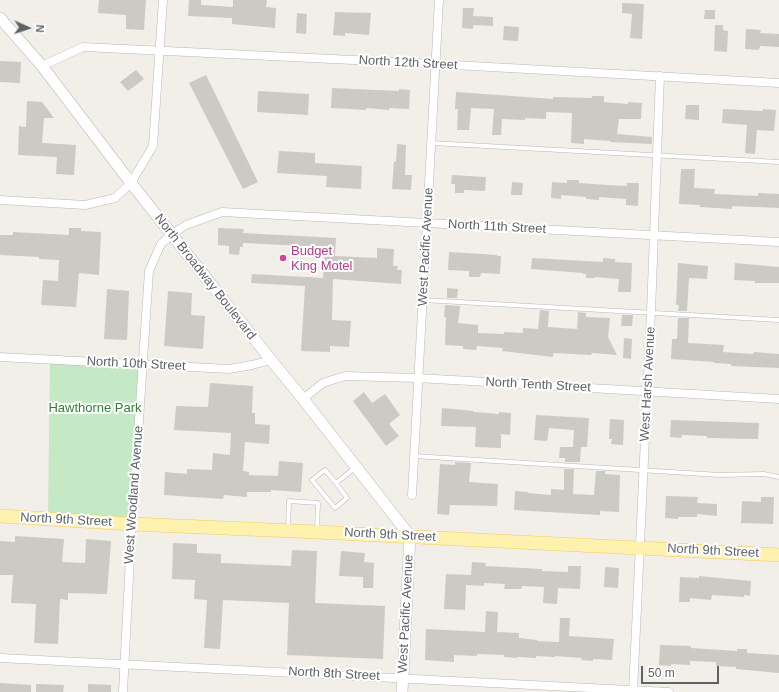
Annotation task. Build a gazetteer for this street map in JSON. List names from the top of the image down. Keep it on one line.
{"streets":{"main road":["West Pacific Avenue","North Broadway Boulevard","North 9th Street"],"street":["North 12th Street","North 11th Street","North 10th Street","West Harsh Avenue","North Tenth Street","West Woodland Avenue","North 8th Street"]},"crossings":[["North 12th Street","West Pacific Avenue"],["North 12th Street","North Broadway Boulevard"],["North 12th Street","West Harsh Avenue"],["North 11th Street","West Pacific Avenue"],["North 11th Street","North Broadway Boulevard"],["North 11th Street","West Harsh Avenue"],["North 11th Street","West Woodland Avenue"],["West Pacific Avenue","North Broadway Boulevard"],["West Pacific Avenue","North Tenth Street"],["West Pacific Avenue","North 9th Street"],["West Pacific Avenue","North 8th Street"],["North Broadway Boulevard","North 10th Street"],["North Broadway Boulevard","North Tenth Street"],["North Broadway Boulevard","West Woodland Avenue"],["North Broadway Boulevard","North 9th Street"],["North 10th Street","West Woodland Avenue"],["West Harsh Avenue","North Tenth Street"],["West Harsh Avenue","North 9th Street"],["West Harsh Avenue","North 8th Street"],["West Woodland Avenue","North 9th Street"],["West Woodland Avenue","North 8th Street"]],"parks":["Hawthorne Park"],"places":["Budget King Motel"],"scale_bar":"50 m","north":"right"}
